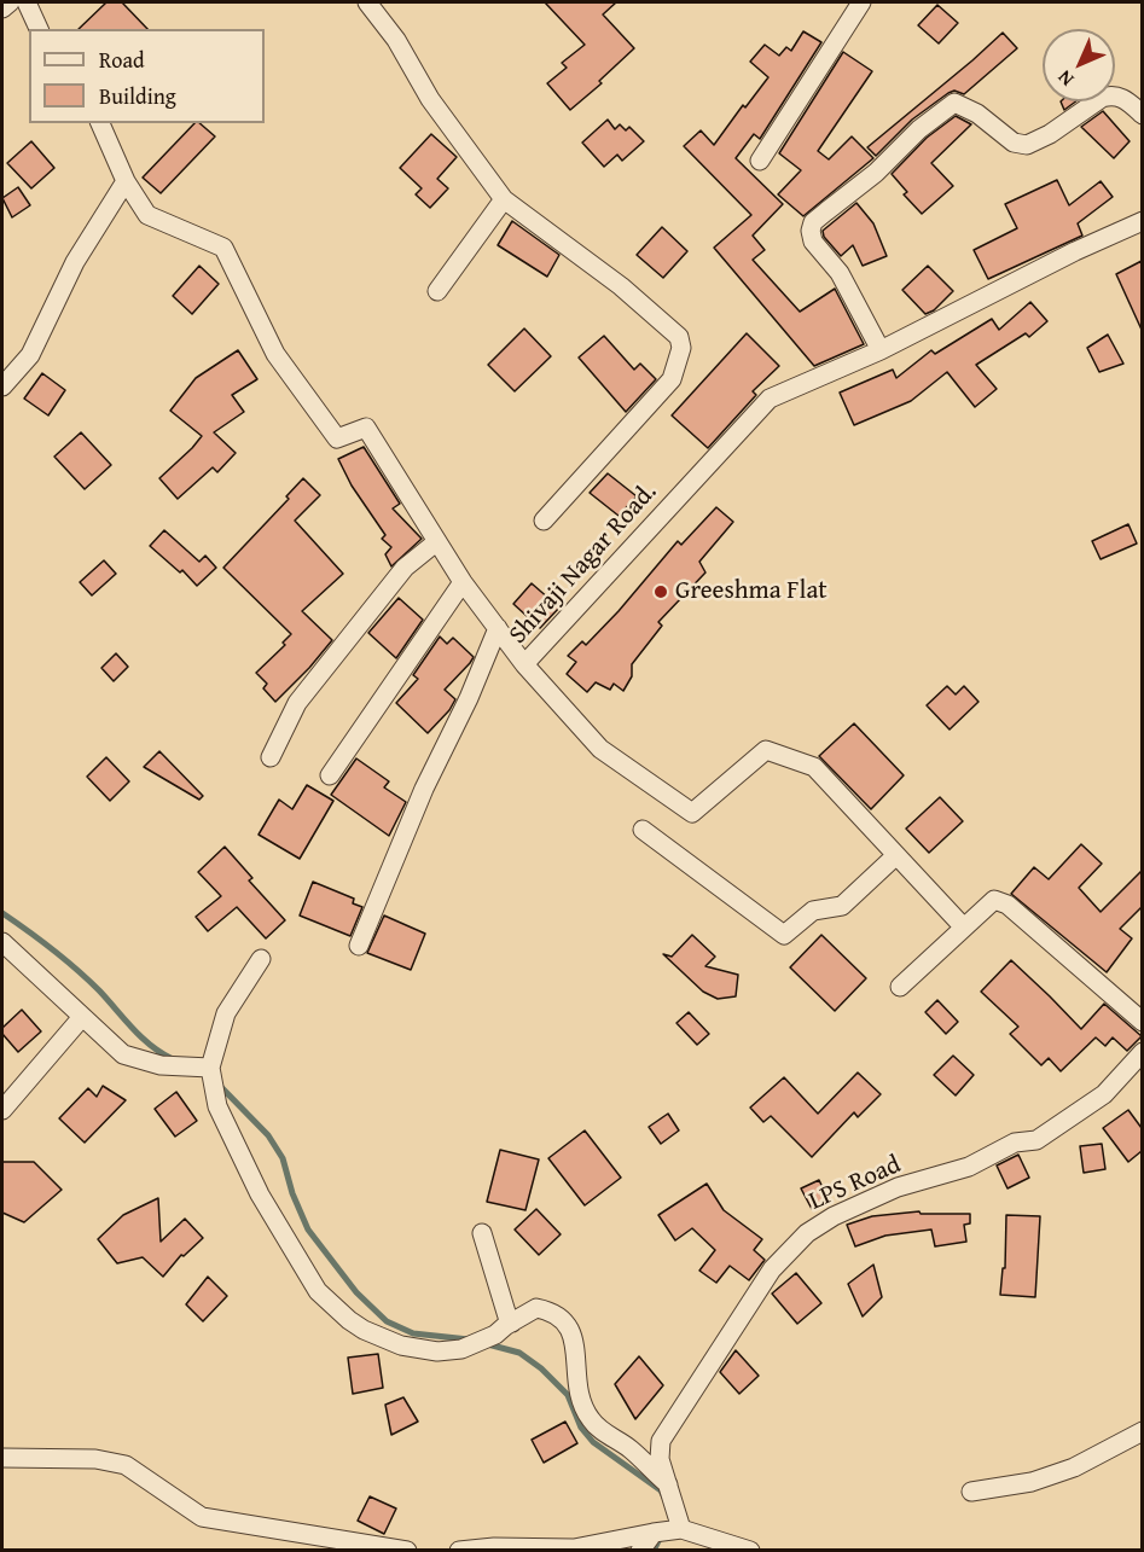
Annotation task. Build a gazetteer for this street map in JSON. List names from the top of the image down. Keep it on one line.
{"streets":{"street":["Shivaji Nagar Road.","LPS Road"]},"places":["Greeshma Flat"],"legend":["Road","Building"],"north":"bottom left"}
